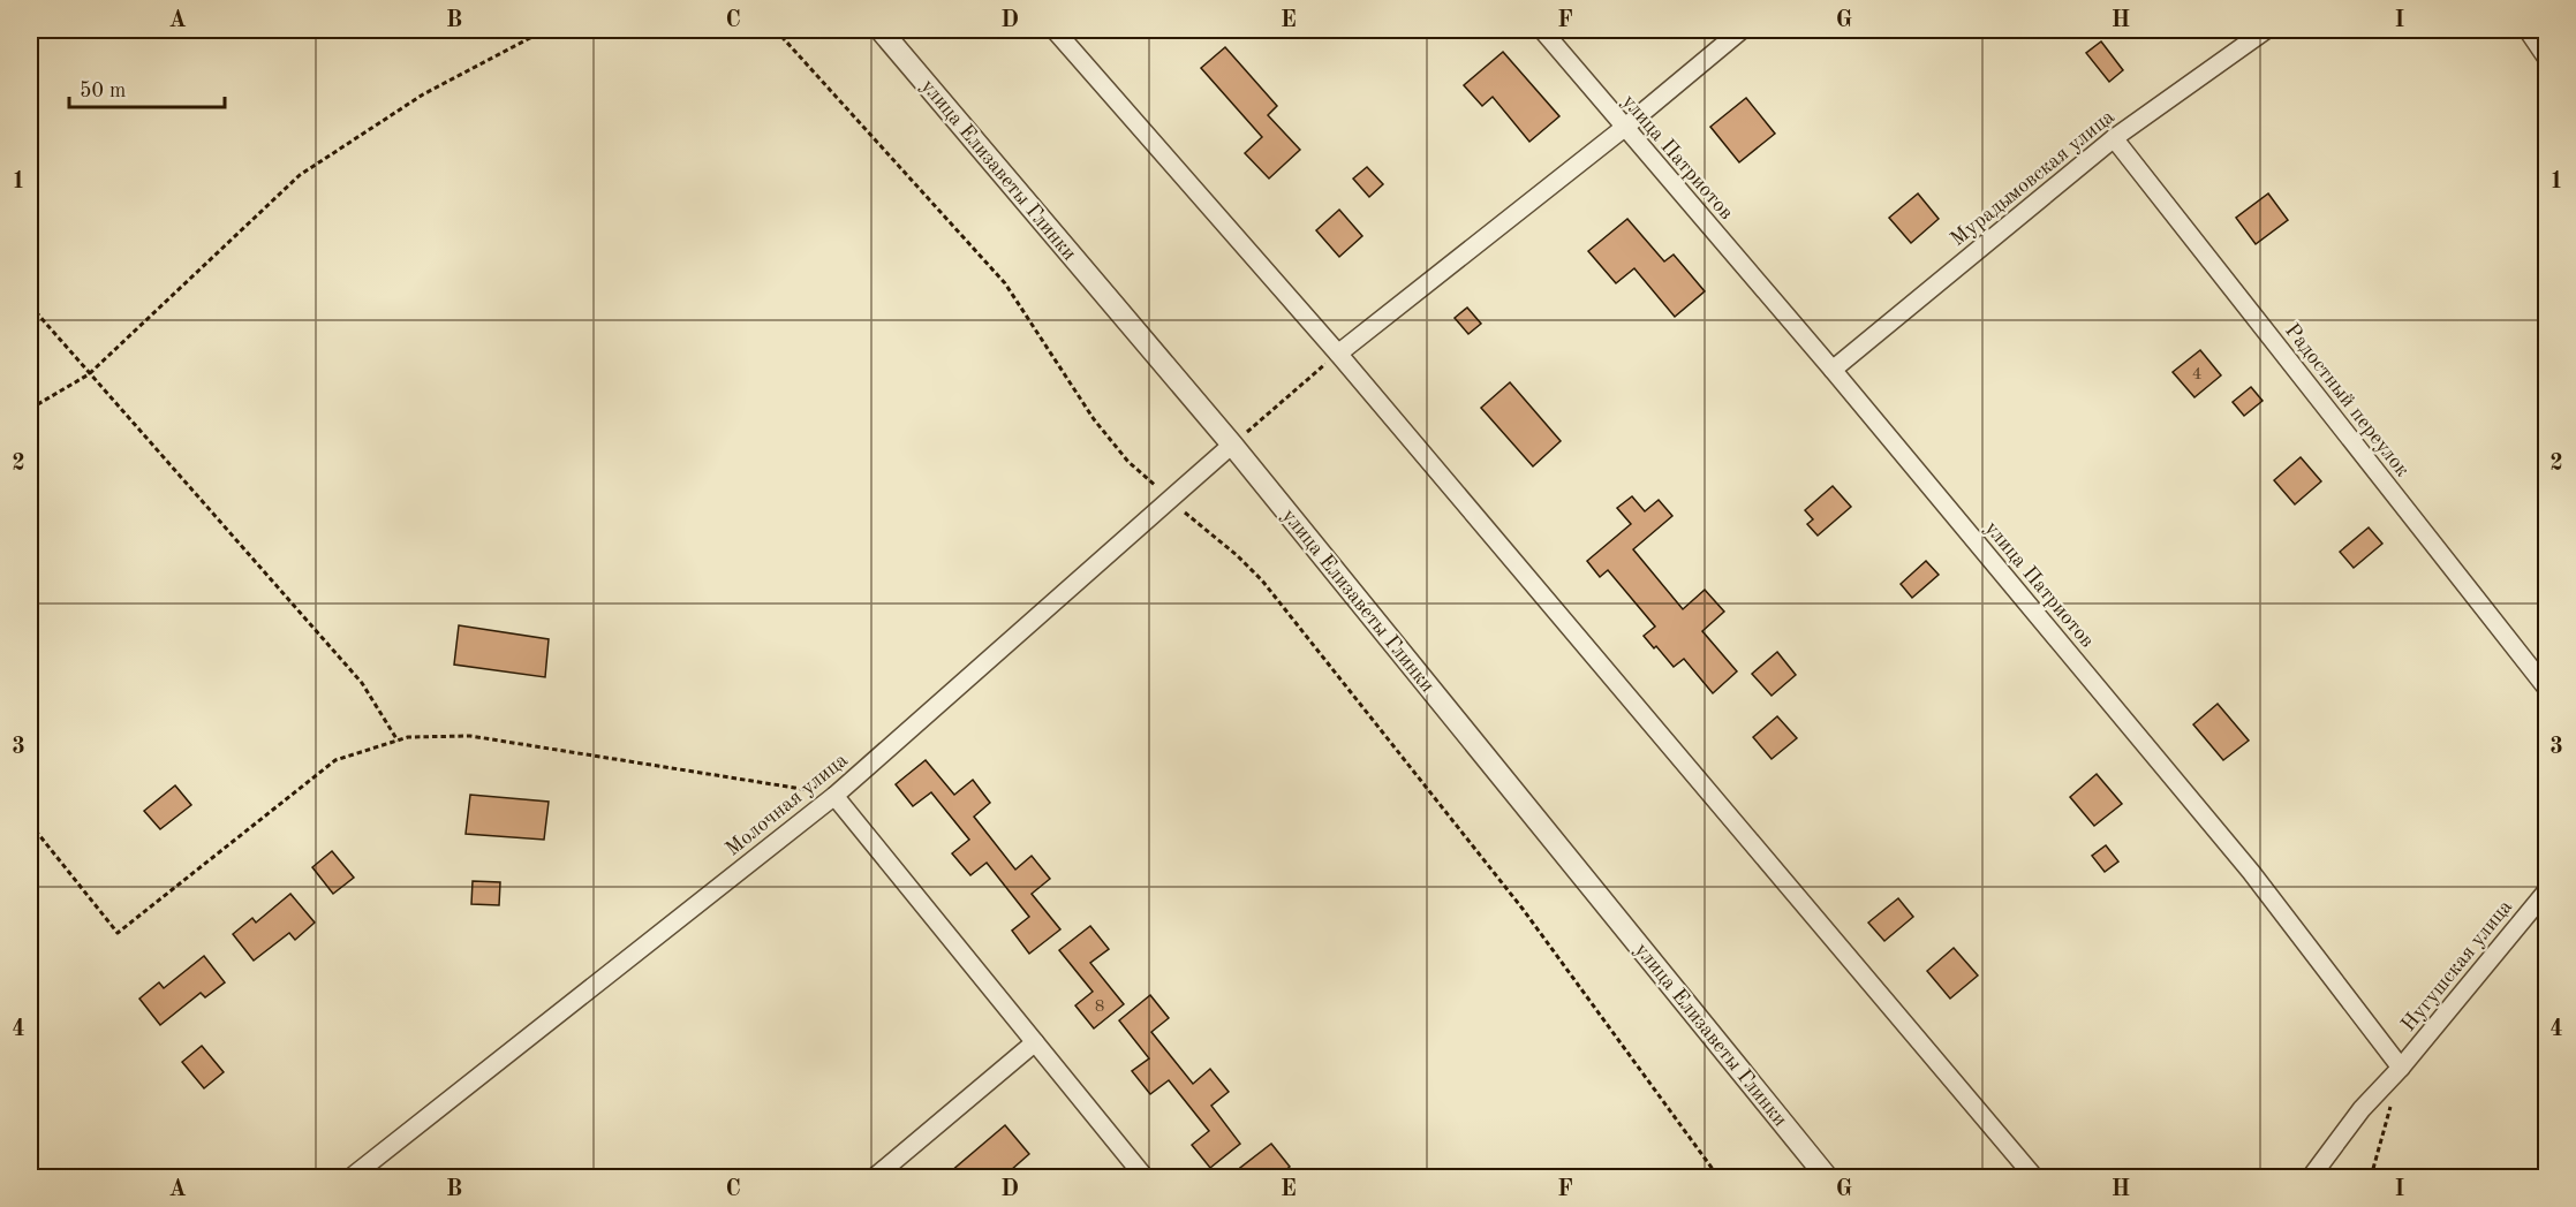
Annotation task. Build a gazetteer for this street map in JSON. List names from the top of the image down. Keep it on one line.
{"streets":{"street":["улица Патриотов","улица Елизаветы Глинки","Мурадымовская улица","Радостный переулок","Молочная улица","Нугушская улица"]},"crossings":[["улица Патриотов","Мурадымовская улица"],["улица Патриотов","Нугушская улица"],["улица Елизаветы Глинки","Молочная улица"],["Мурадымовская улица","Радостный переулок"]],"house_numbers":["4","8"],"scale_bar":"50 m","grid":{"columns":["A","B","C","D","E","F","G","H","I"],"rows":["1","2","3","4"]}}
